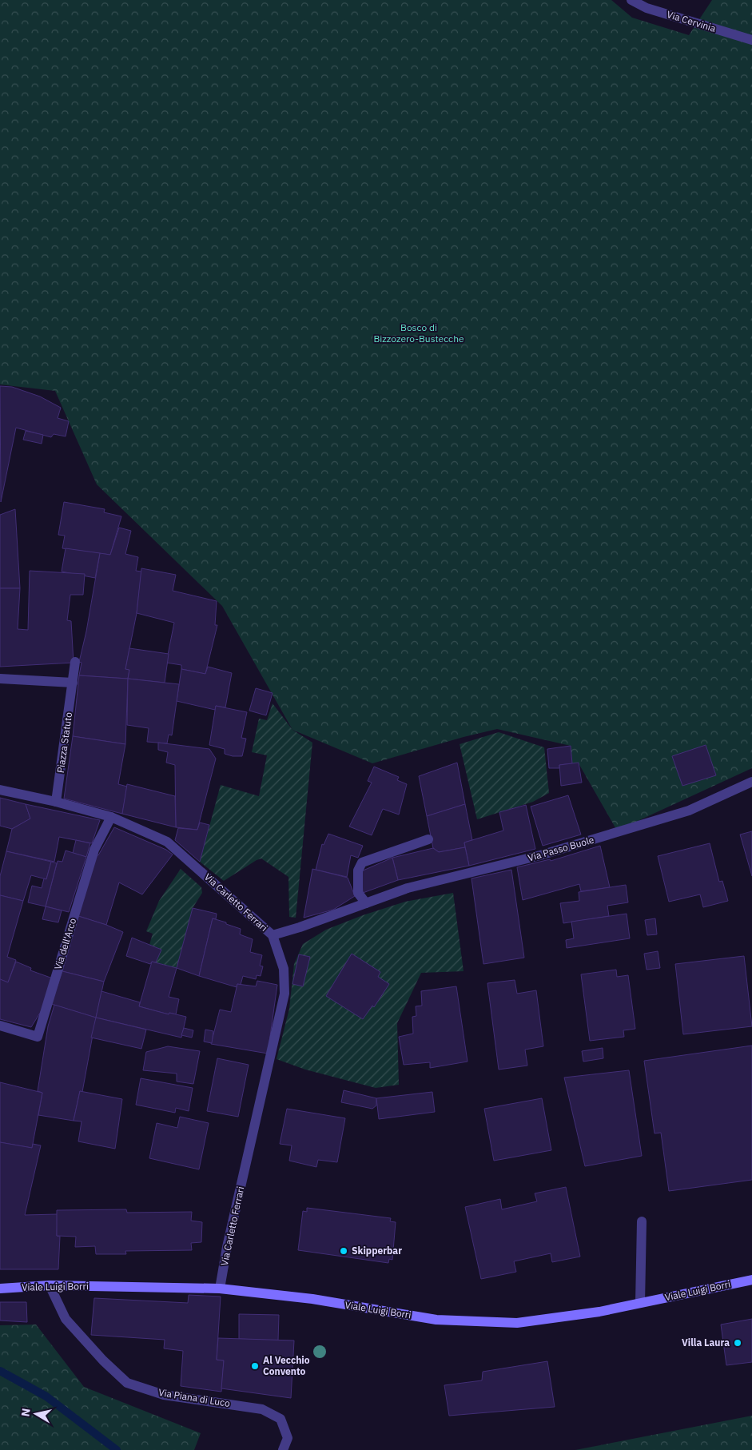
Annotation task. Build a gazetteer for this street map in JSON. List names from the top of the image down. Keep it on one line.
{"streets":{"main road":["Viale Luigi Borri"],"street":["Via Cervinia","Piazza Statuto","Via Passo Buole","Via Carletto Ferrari","Via dell'Arco","Via Piana di Luco"]},"crossings":[["Piazza Statuto","Via Carletto Ferrari"],["Via Passo Buole","Via Carletto Ferrari"],["Via Carletto Ferrari","Via dell'Arco"],["Via Carletto Ferrari","Viale Luigi Borri"],["Viale Luigi Borri","Via Piana di Luco"]],"parks":["Bosco di Bizzozero-Bustecche"],"places":["Skipperbar","Villa Laura","Al Vecchio Convento"],"north":"left"}
